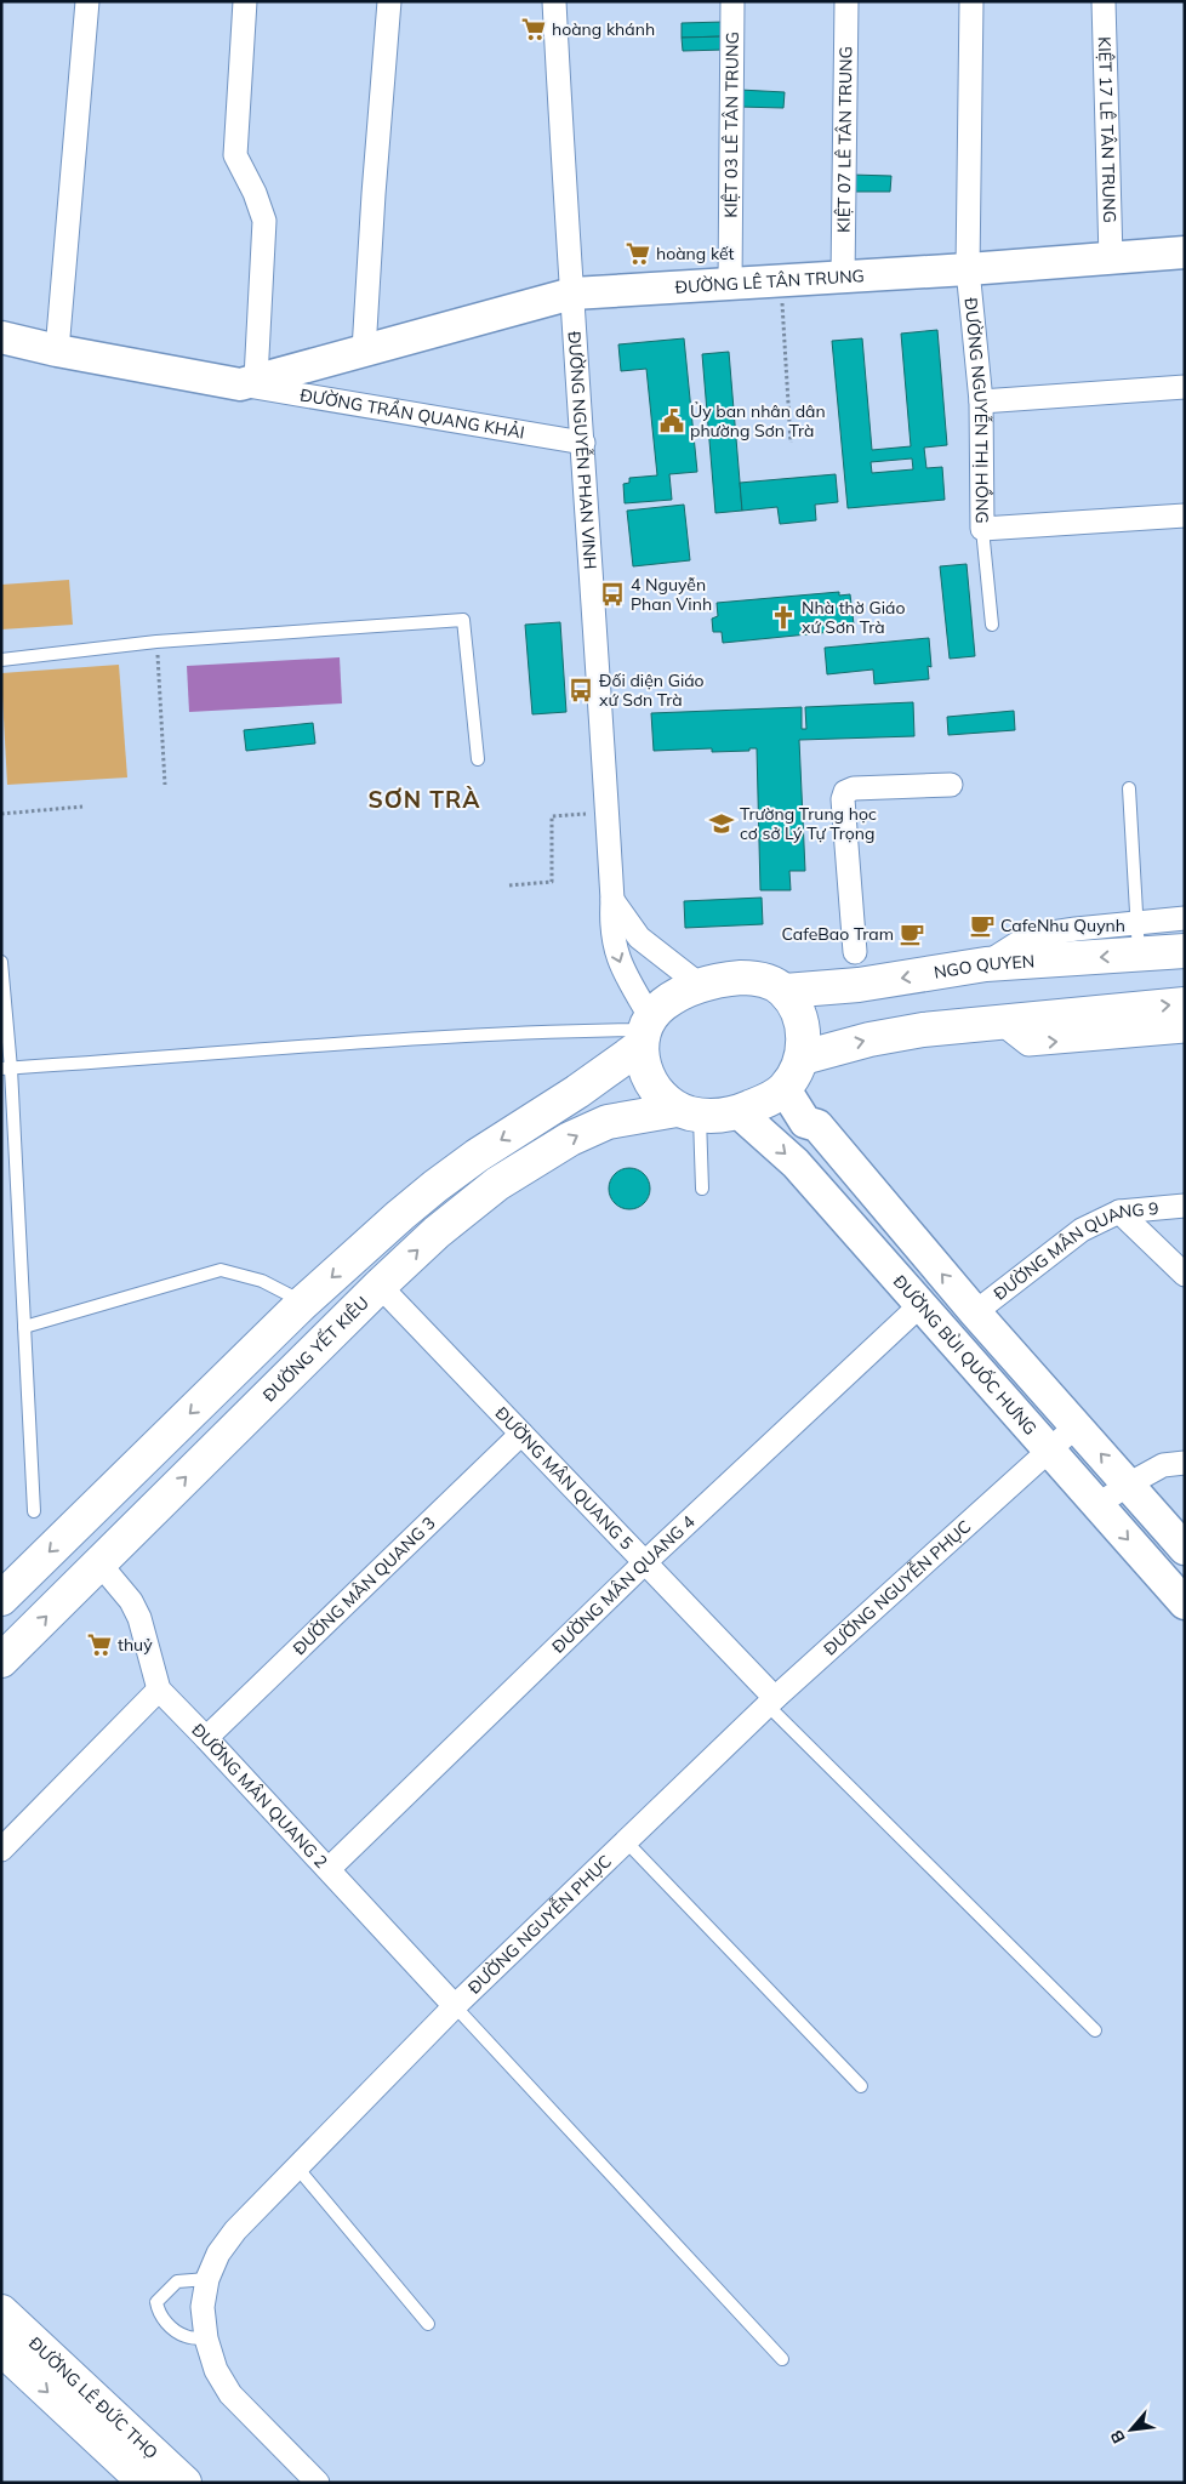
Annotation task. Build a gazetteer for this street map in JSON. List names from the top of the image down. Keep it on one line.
{"streets":{"main road":["NGO QUYEN","ĐƯỜNG YẾT KIÊU","ĐƯỜNG LÊ ĐỨC THỌ"],"street":["KIỆT 03 LÊ TÂN TRUNG","KIỆT 17 LÊ TÂN TRUNG","KIỆT 07 LÊ TÂN TRUNG","ĐƯỜNG LÊ TÂN TRUNG","ĐƯỜNG NGUYỄN THỊ HỒNG","ĐƯỜNG TRẦN QUANG KHẢI","ĐƯỜNG NGUYỄN PHAN VINH","ĐƯỜNG MÂN QUANG 9","ĐƯỜNG BÙI QUỐC HƯNG","ĐƯỜNG MÂN QUANG 5","ĐƯỜNG MÂN QUANG 3","ĐƯỜNG MÂN QUANG 4","ĐƯỜNG NGUYỄN PHỤC","ĐƯỜNG MÂN QUANG 2"]},"crossings":[["KIỆT 03 LÊ TÂN TRUNG","ĐƯỜNG LÊ TÂN TRUNG"],["KIỆT 17 LÊ TÂN TRUNG","ĐƯỜNG LÊ TÂN TRUNG"],["KIỆT 07 LÊ TÂN TRUNG","ĐƯỜNG LÊ TÂN TRUNG"],["ĐƯỜNG LÊ TÂN TRUNG","ĐƯỜNG NGUYỄN THỊ HỒNG"],["ĐƯỜNG LÊ TÂN TRUNG","ĐƯỜNG TRẦN QUANG KHẢI"],["ĐƯỜNG LÊ TÂN TRUNG","ĐƯỜNG NGUYỄN PHAN VINH"],["ĐƯỜNG TRẦN QUANG KHẢI","ĐƯỜNG NGUYỄN PHAN VINH"],["ĐƯỜNG NGUYỄN PHAN VINH","NGO QUYEN"],["ĐƯỜNG NGUYỄN PHAN VINH","ĐƯỜNG YẾT KIÊU"],["ĐƯỜNG NGUYỄN PHAN VINH","ĐƯỜNG BÙI QUỐC HƯNG"],["NGO QUYEN","ĐƯỜNG YẾT KIÊU"],["NGO QUYEN","ĐƯỜNG BÙI QUỐC HƯNG"],["ĐƯỜNG MÂN QUANG 9","ĐƯỜNG BÙI QUỐC HƯNG"],["ĐƯỜNG YẾT KIÊU","ĐƯỜNG BÙI QUỐC HƯNG"],["ĐƯỜNG YẾT KIÊU","ĐƯỜNG MÂN QUANG 5"],["ĐƯỜNG BÙI QUỐC HƯNG","ĐƯỜNG MÂN QUANG 4"],["ĐƯỜNG BÙI QUỐC HƯNG","ĐƯỜNG NGUYỄN PHỤC"],["ĐƯỜNG MÂN QUANG 5","ĐƯỜNG MÂN QUANG 3"],["ĐƯỜNG MÂN QUANG 5","ĐƯỜNG MÂN QUANG 4"],["ĐƯỜNG MÂN QUANG 5","ĐƯỜNG NGUYỄN PHỤC"],["ĐƯỜNG MÂN QUANG 3","ĐƯỜNG MÂN QUANG 2"],["ĐƯỜNG MÂN QUANG 4","ĐƯỜNG MÂN QUANG 2"],["ĐƯỜNG NGUYỄN PHỤC","ĐƯỜNG MÂN QUANG 2"]],"districts":["SƠN TRÀ"],"places":{"supermarket":["hoàng khánh","hoàng kết","thuỷ"],"public building":["Ủy ban nhân dân phường Sơn Trà"],"bus stop":["4 Nguyễn Phan Vinh","Đối diện Giáo xứ Sơn Trà"],"church":["Nhà thờ Giáo xứ Sơn Trà"],"school or university":["Trường Trung học cơ sở Lý Tự Trọng"],"cafe":["CafeNhu Quynh","CafeBao Tram"]},"north":"bottom left"}
